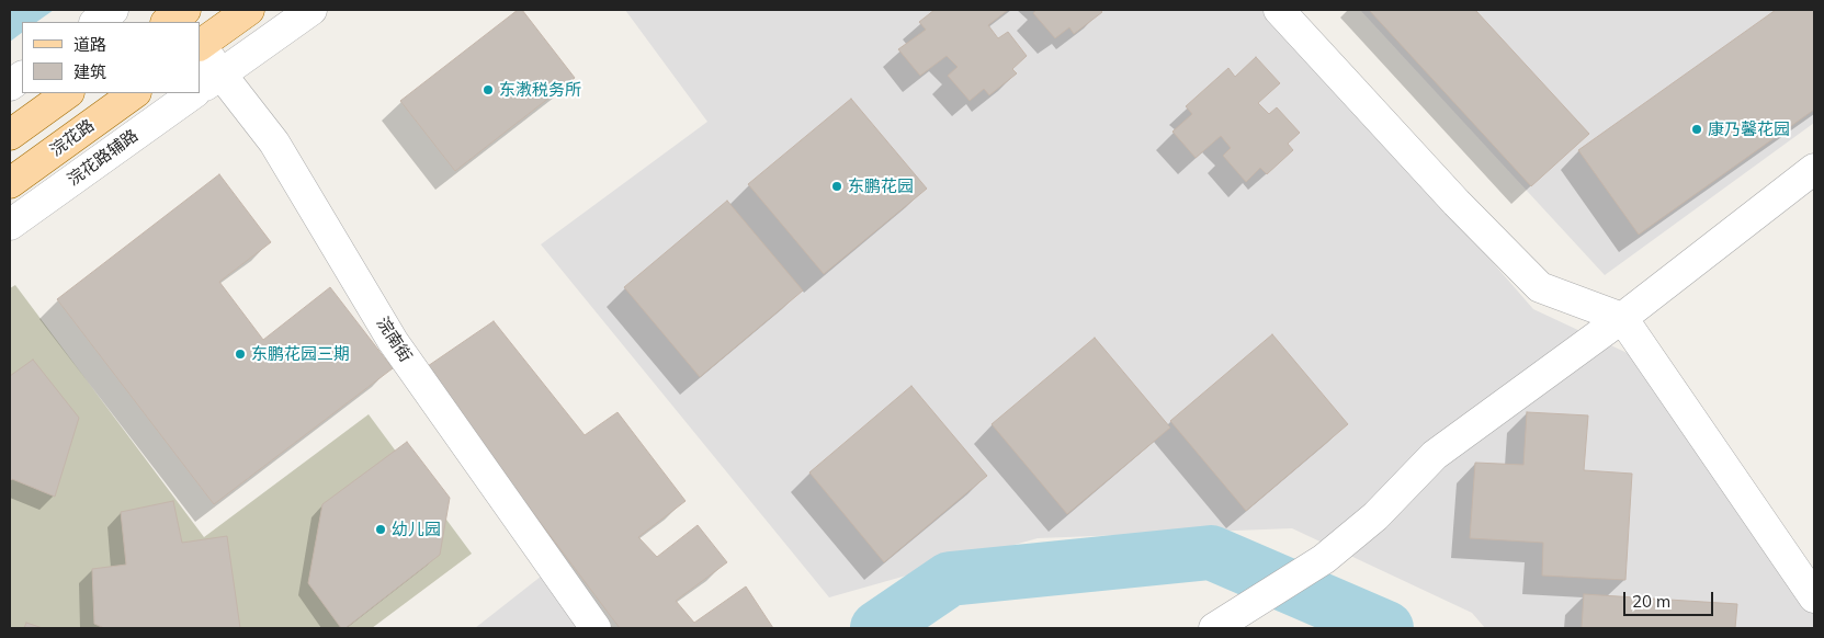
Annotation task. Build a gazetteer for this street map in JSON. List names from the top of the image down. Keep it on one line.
{"streets":{"main road":["浣花路"],"street":["浣花路辅路","浣南街"]},"crossings":[["浣花路辅路","浣南街"]],"places":["东漖税务所","康乃馨花园","东鹏花园","东鹏花园三期","幼儿园"],"legend":["道路","建筑"],"scale_bar":"20 m"}
